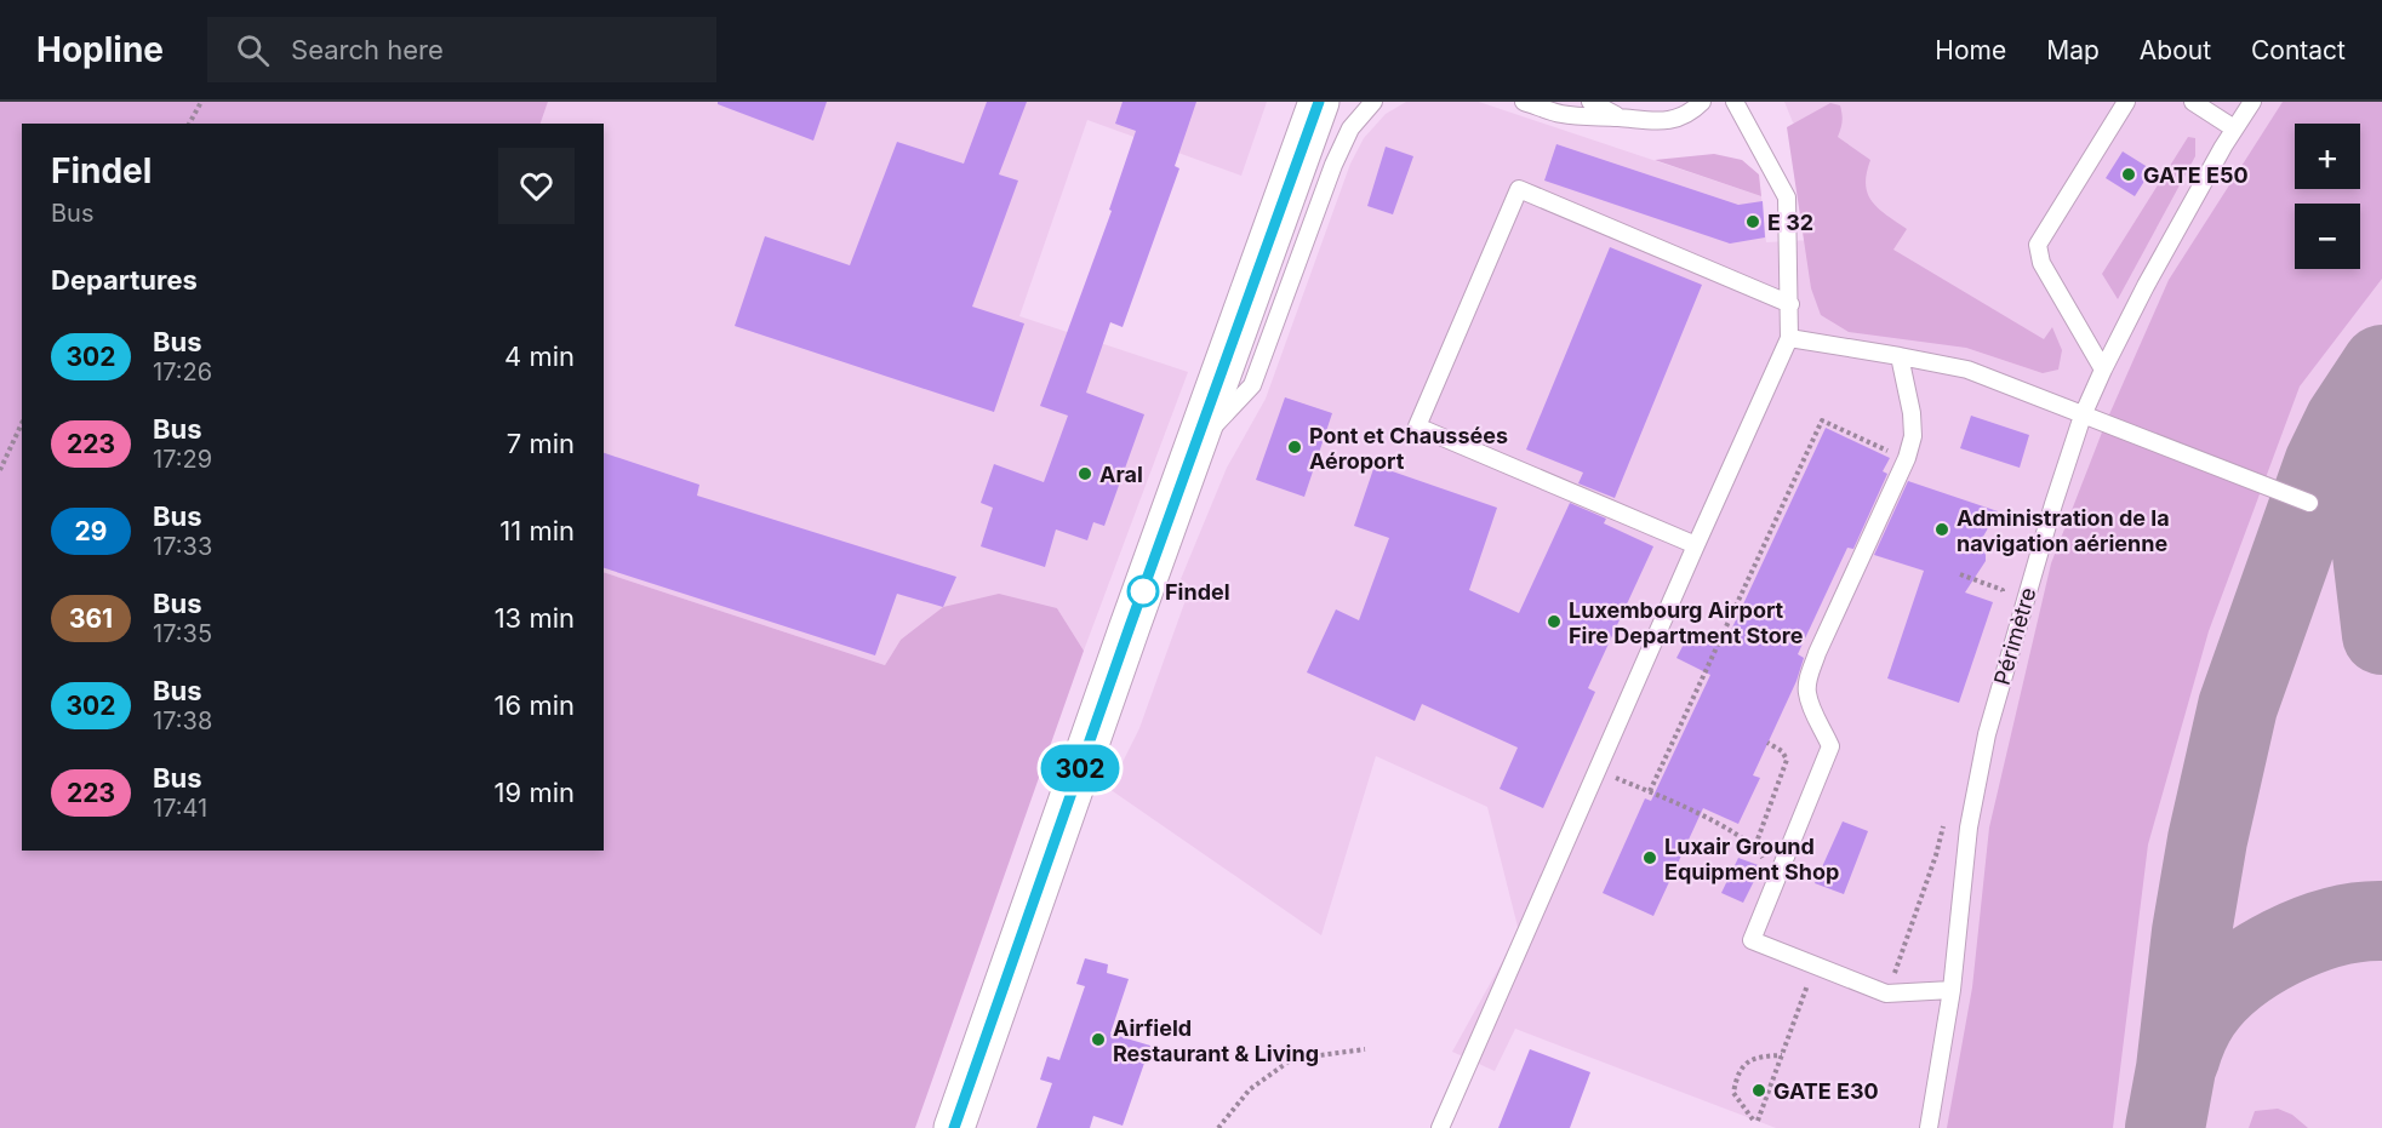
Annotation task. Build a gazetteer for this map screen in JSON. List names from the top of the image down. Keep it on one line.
{"streets":{"lane":["Périmètre"]},"places":["GATE E50","E 32","Pont et Chaussées Aéroport","Aral","Administration de la navigation aérienne","Findel","Luxembourg Airport Fire Department Store","Luxair Ground Equipment Shop","Airfield Restaurant & Living","GATE E30"],"lines":["bus line 302"],"page":{"header":"Hopline","search":"Search here","nav":["Home","Map","About","Contact"],"on_map":"302","map_buttons":["+","−"],"heading":[["Findel","Bus"],"Departures"],"list":[{"mark":"302","name":"Bus","note":"17:26","value":"4 min"},{"mark":"223","name":"Bus","note":"17:29","value":"7 min"},{"mark":"29","name":"Bus","note":"17:33","value":"11 min"},{"mark":"361","name":"Bus","note":"17:35","value":"13 min"},{"mark":"302","name":"Bus","note":"17:38","value":"16 min"},{"mark":"223","name":"Bus","note":"17:41","value":"19 min"}]}}
